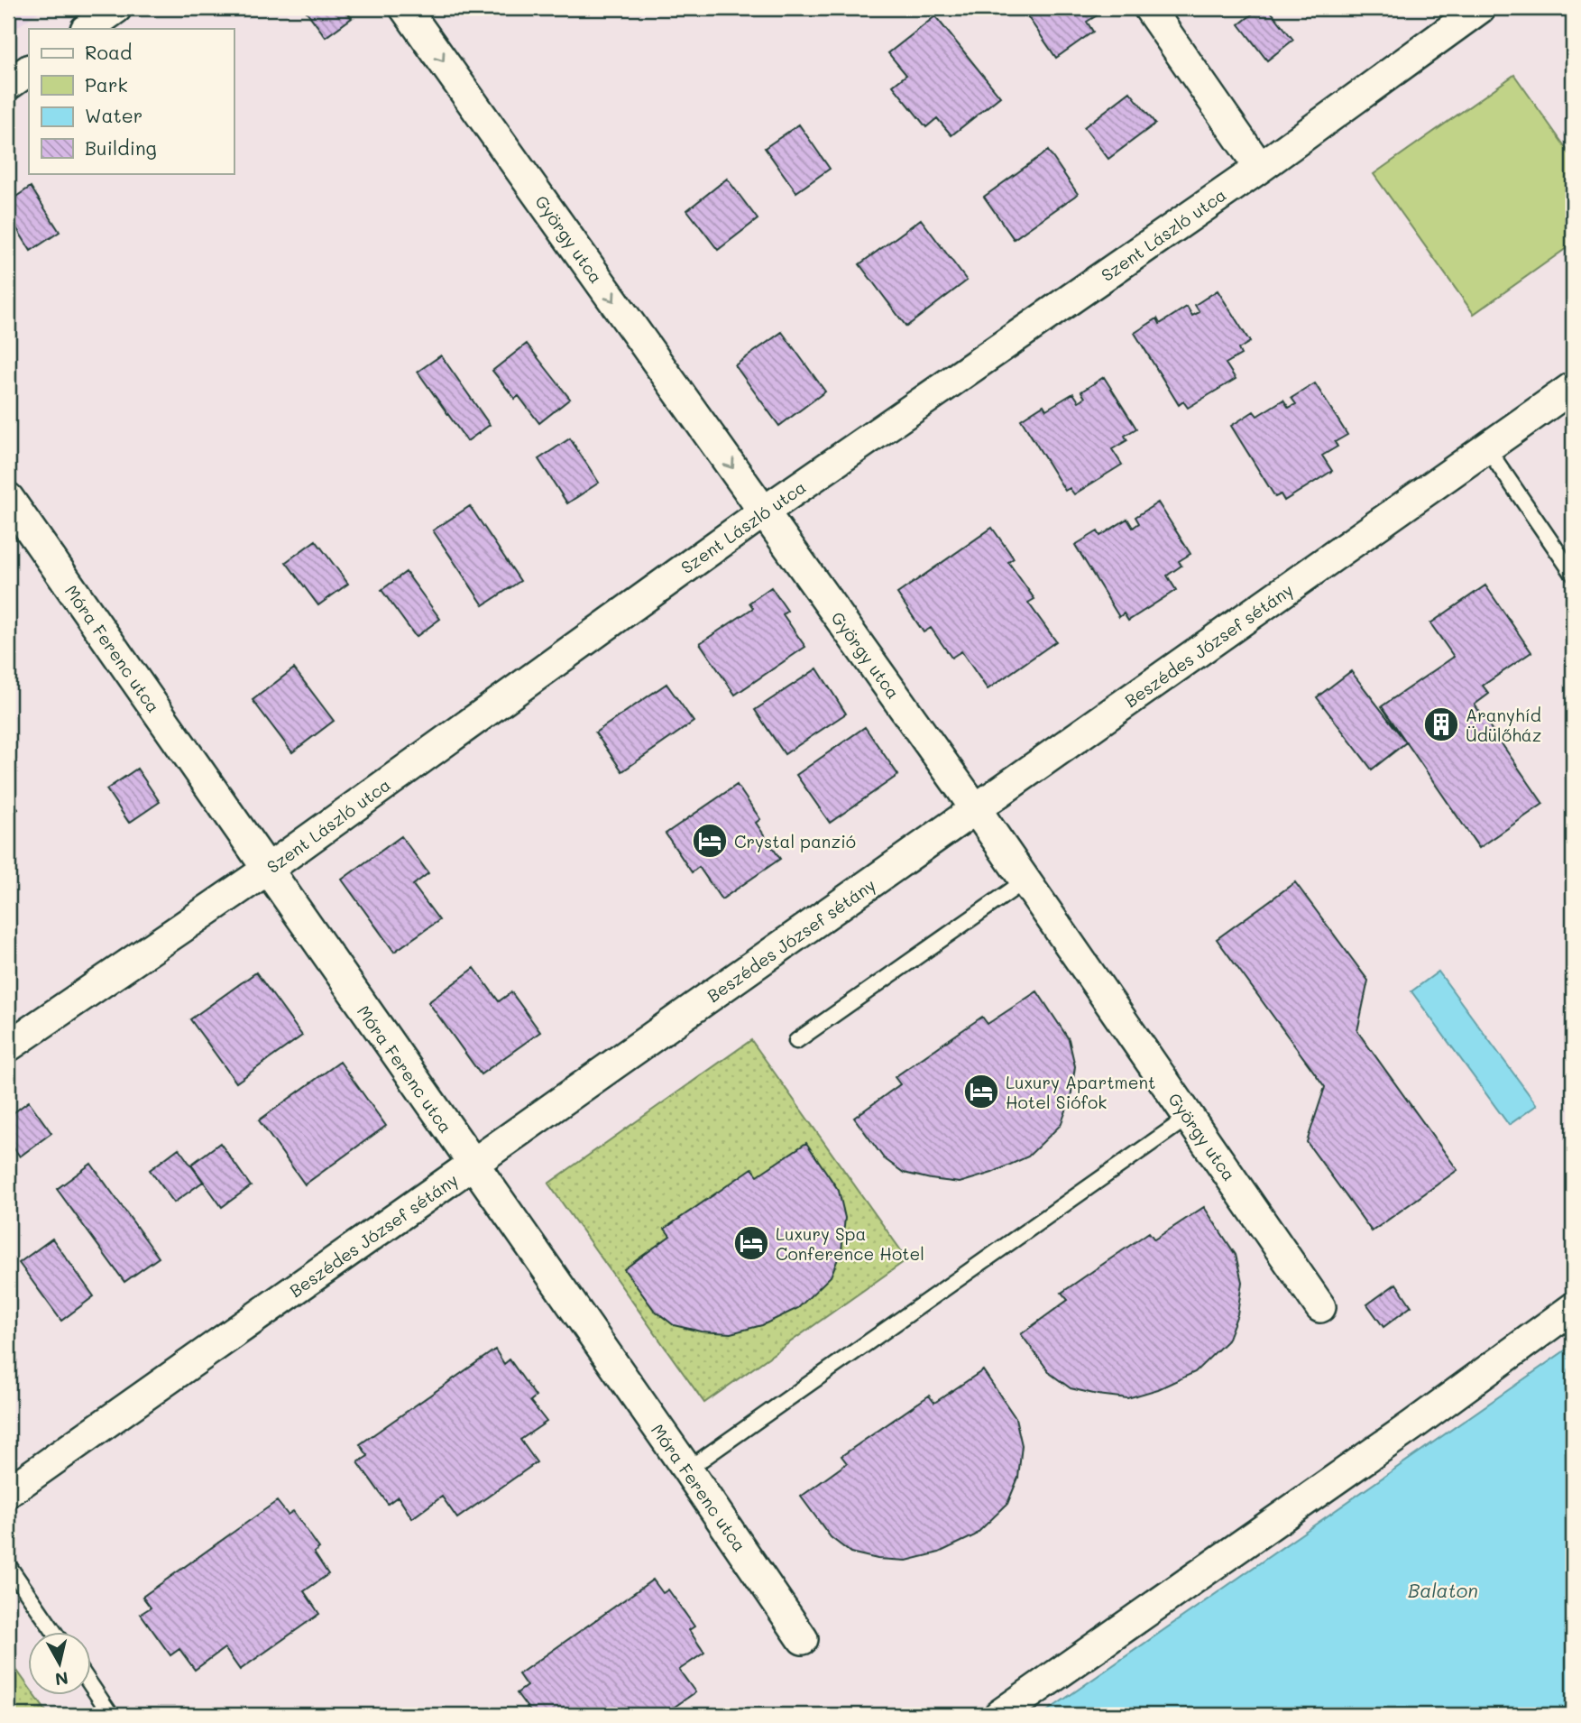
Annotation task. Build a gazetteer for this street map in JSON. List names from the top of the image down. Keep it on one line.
{"streets":{"street":["Szent László utca","György utca","Beszédes József sétány","Móra Ferenc utca"]},"crossings":[["Szent László utca","György utca"],["Szent László utca","Móra Ferenc utca"],["György utca","Beszédes József sétány"],["Beszédes József sétány","Móra Ferenc utca"]],"one_way":["György utca"],"water":["Balaton"],"places":{"building":["Aranyhíd Üdülőház"],"hotel":["Crystal panzió","Luxury Apartment Hotel Siófok","Luxury Spa Conference Hotel"]},"legend":["Road","Park","Water","Building"],"north":"bottom"}
